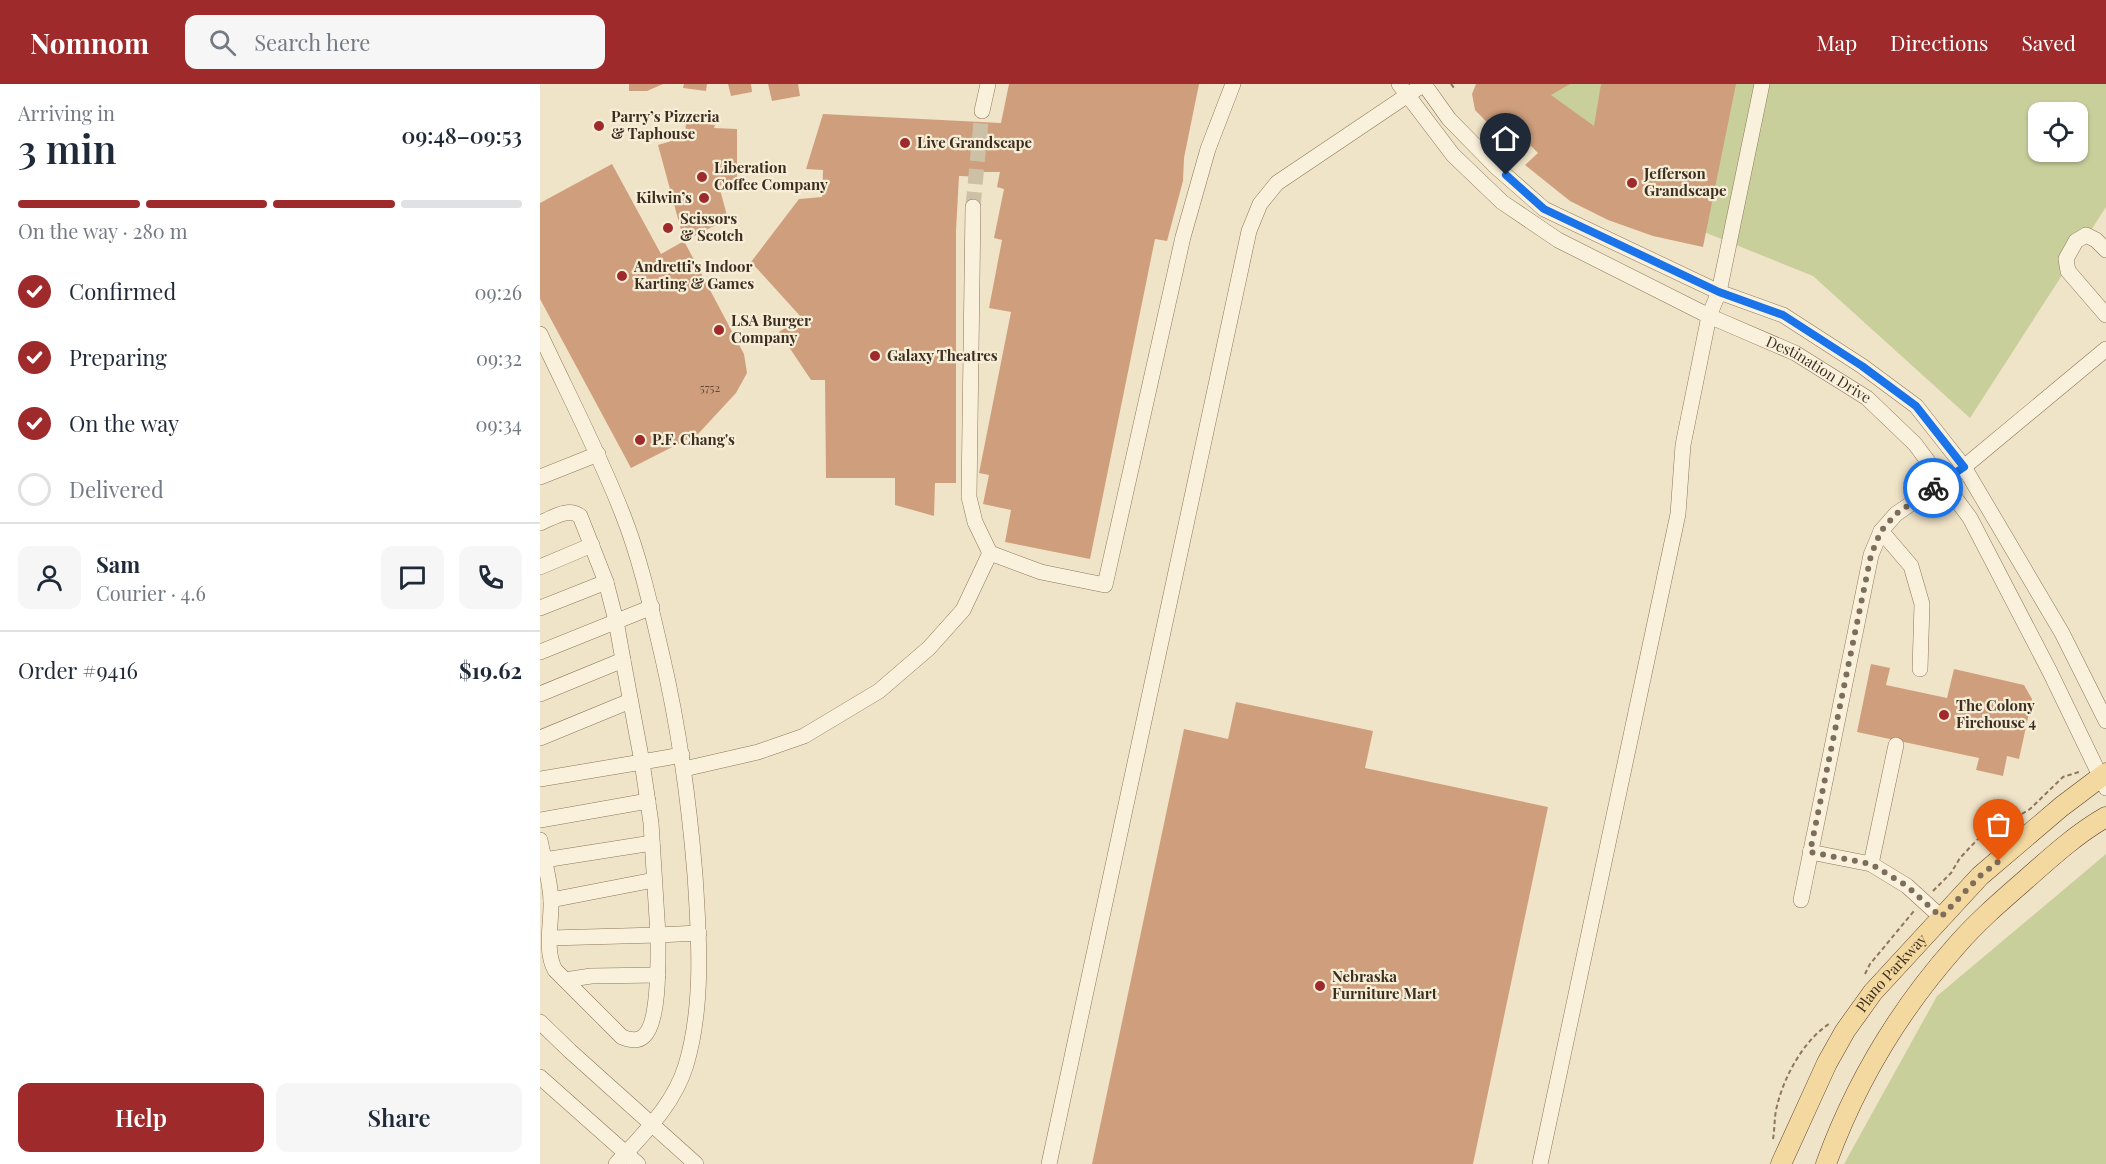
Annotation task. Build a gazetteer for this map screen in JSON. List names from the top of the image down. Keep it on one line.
{"streets":{"main road":["Plano Parkway"],"street":["Destination Drive"]},"crossings":[["Destination Drive","Plano Parkway"]],"places":["Parry’s Pizzeria & Taphouse","Live Grandscape","Liberation Coffee Company","Jefferson Grandscape","Kilwin’s","Scissors & Scotch","Andretti's Indoor Karting & Games","LSA Burger Company","Galaxy Theatres","P.F. Chang's","The Colony Firehouse 4","Nebraska Furniture Mart"],"house_numbers":["5752"],"page":{"header":"Nomnom","search":"Search here","nav":["Map","Directions","Saved"],"heading":["3 min","Arriving in","09:48–09:53"],"panel":["Sam","Courier · 4.6","Order #9416","$19.62"],"bar":"On the way · 280 m","list":[["Confirmed","09:26"],["Preparing","09:32"],["On the way","09:34"],"Delivered"],"buttons":["Help","Share"]}}
